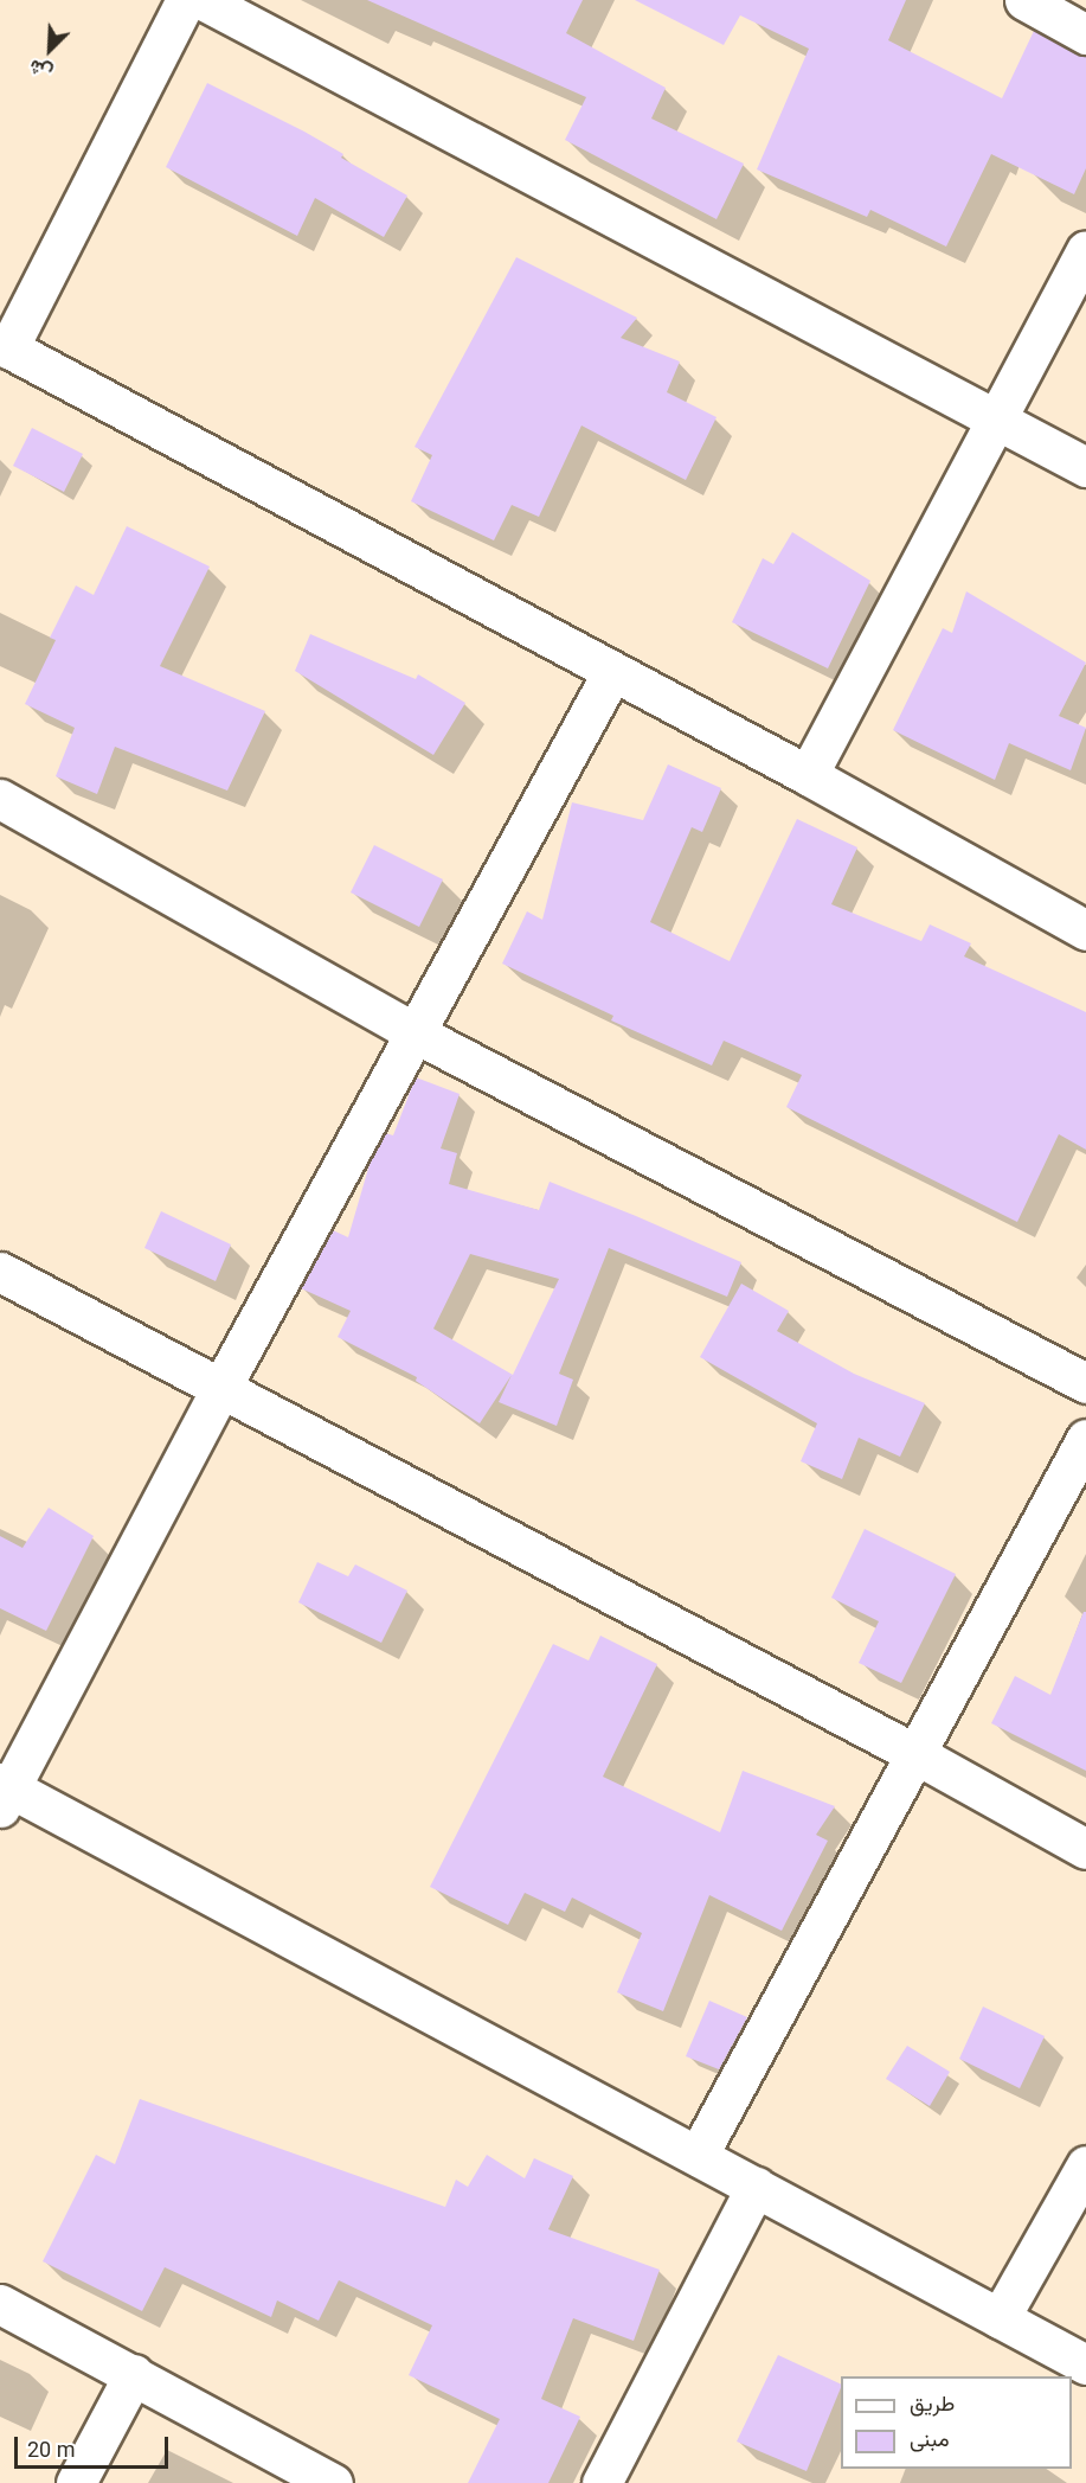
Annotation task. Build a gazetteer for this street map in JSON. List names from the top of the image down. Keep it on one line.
{"legend":["طريق","مبنى"],"scale_bar":"20 m","north":"bottom left"}
